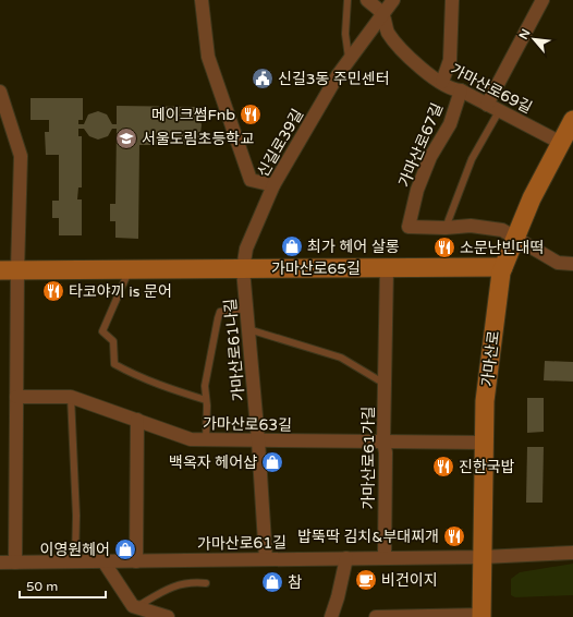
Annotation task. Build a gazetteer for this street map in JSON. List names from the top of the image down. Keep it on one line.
{"streets":{"main road":["가마산로65길","가마산로"],"street":["가마산로69길","신길로39길","가마산로67길","가마산로61나길","가마산로63길","가마산로61가길","가마산로61길"]},"crossings":[["가마산로69길","신길로39길"],["가마산로69길","가마산로67길"],["가마산로69길","가마산로"],["신길로39길","가마산로65길"],["신길로39길","가마산로61나길"],["가마산로67길","가마산로"],["가마산로65길","가마산로61나길"],["가마산로65길","가마산로"],["가마산로65길","가마산로61가길"],["가마산로61나길","가마산로63길"],["가마산로61나길","가마산로61길"],["가마산로","가마산로63길"],["가마산로","가마산로61길"],["가마산로63길","가마산로61가길"],["가마산로61가길","가마산로61길"]],"places":{"public building":["신길3동 주민센터"],"restaurant":["메이크썸Fnb","소문난빈대떡","타코야끼 is 문어","진한국밥","밥뚝딱 김치&부대찌개"],"school or university":["서울도림초등학교"],"shop":["최가 헤어 살롱","백옥자 헤어샵","이영원헤어","참"],"cafe":["비건이지"]},"scale_bar":"50 m","north":"top left"}
